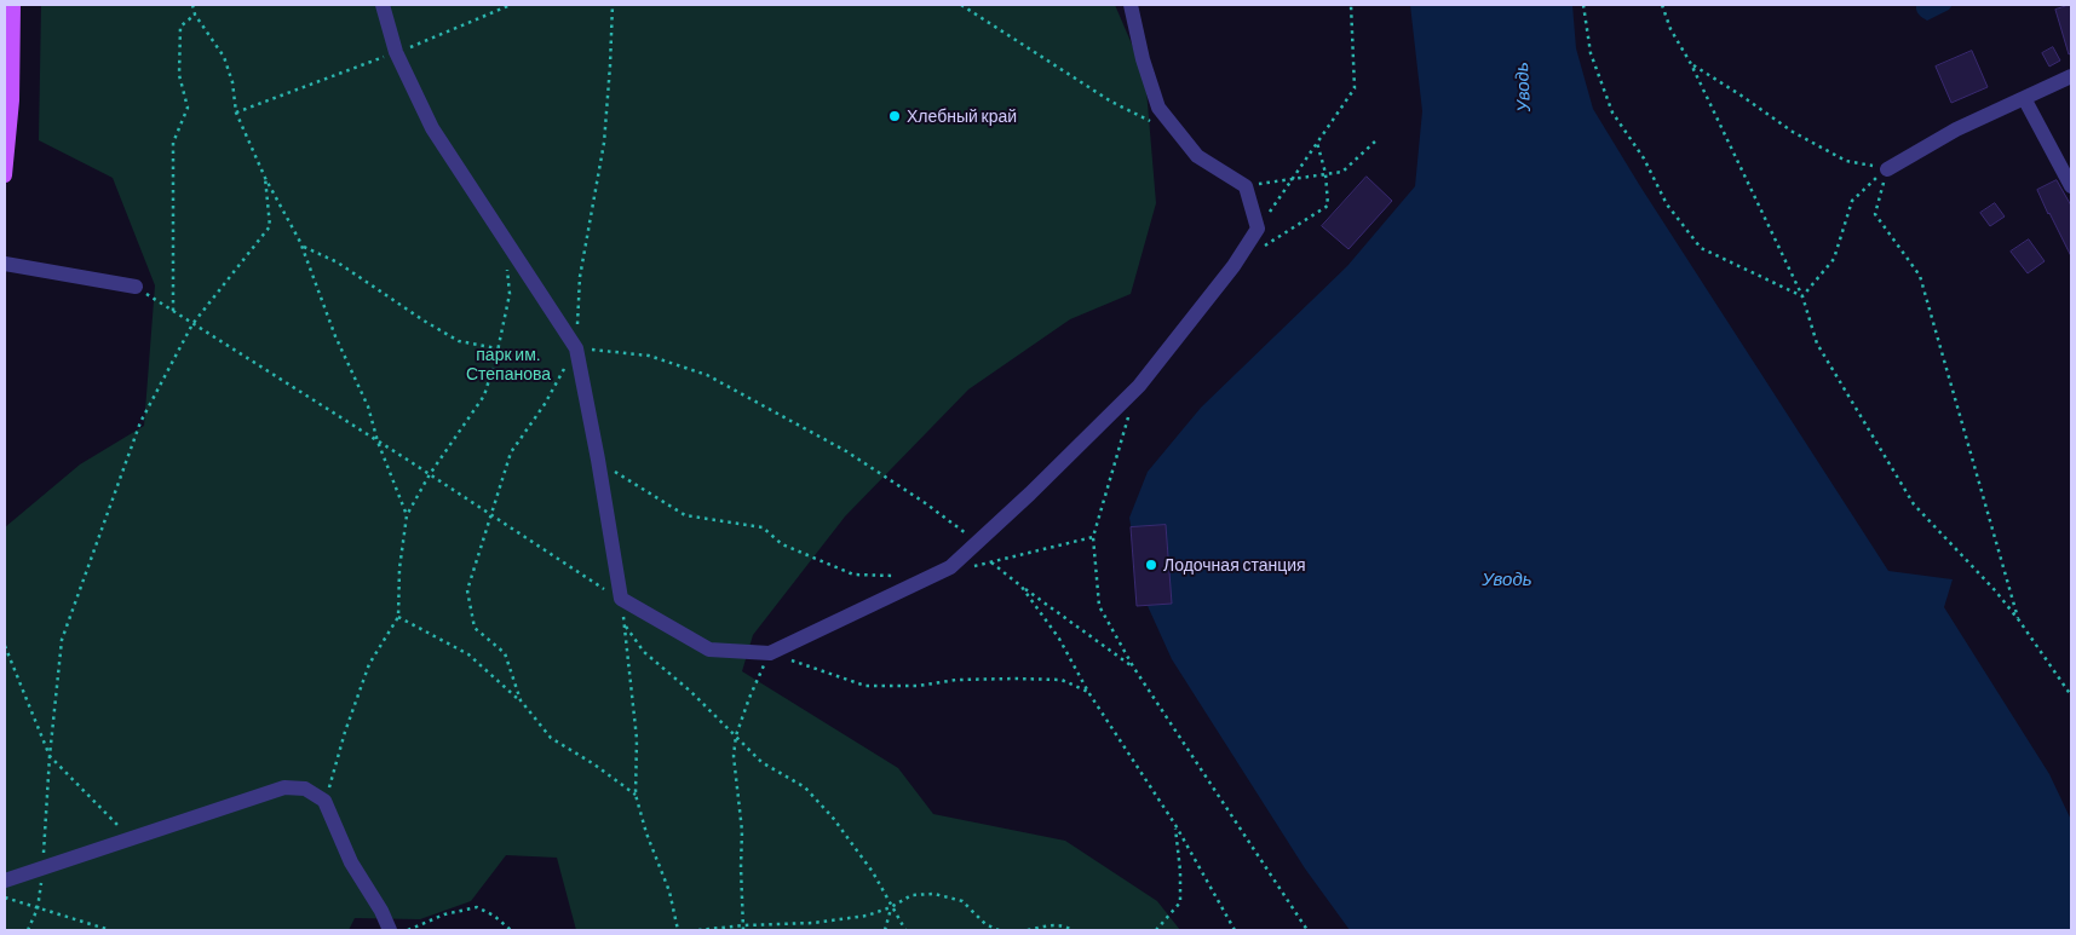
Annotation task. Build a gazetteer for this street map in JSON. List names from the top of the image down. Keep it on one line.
{"water":["Уводь"],"parks":["парк им. Степанова"],"places":["Хлебный край","Лодочная станция"]}
